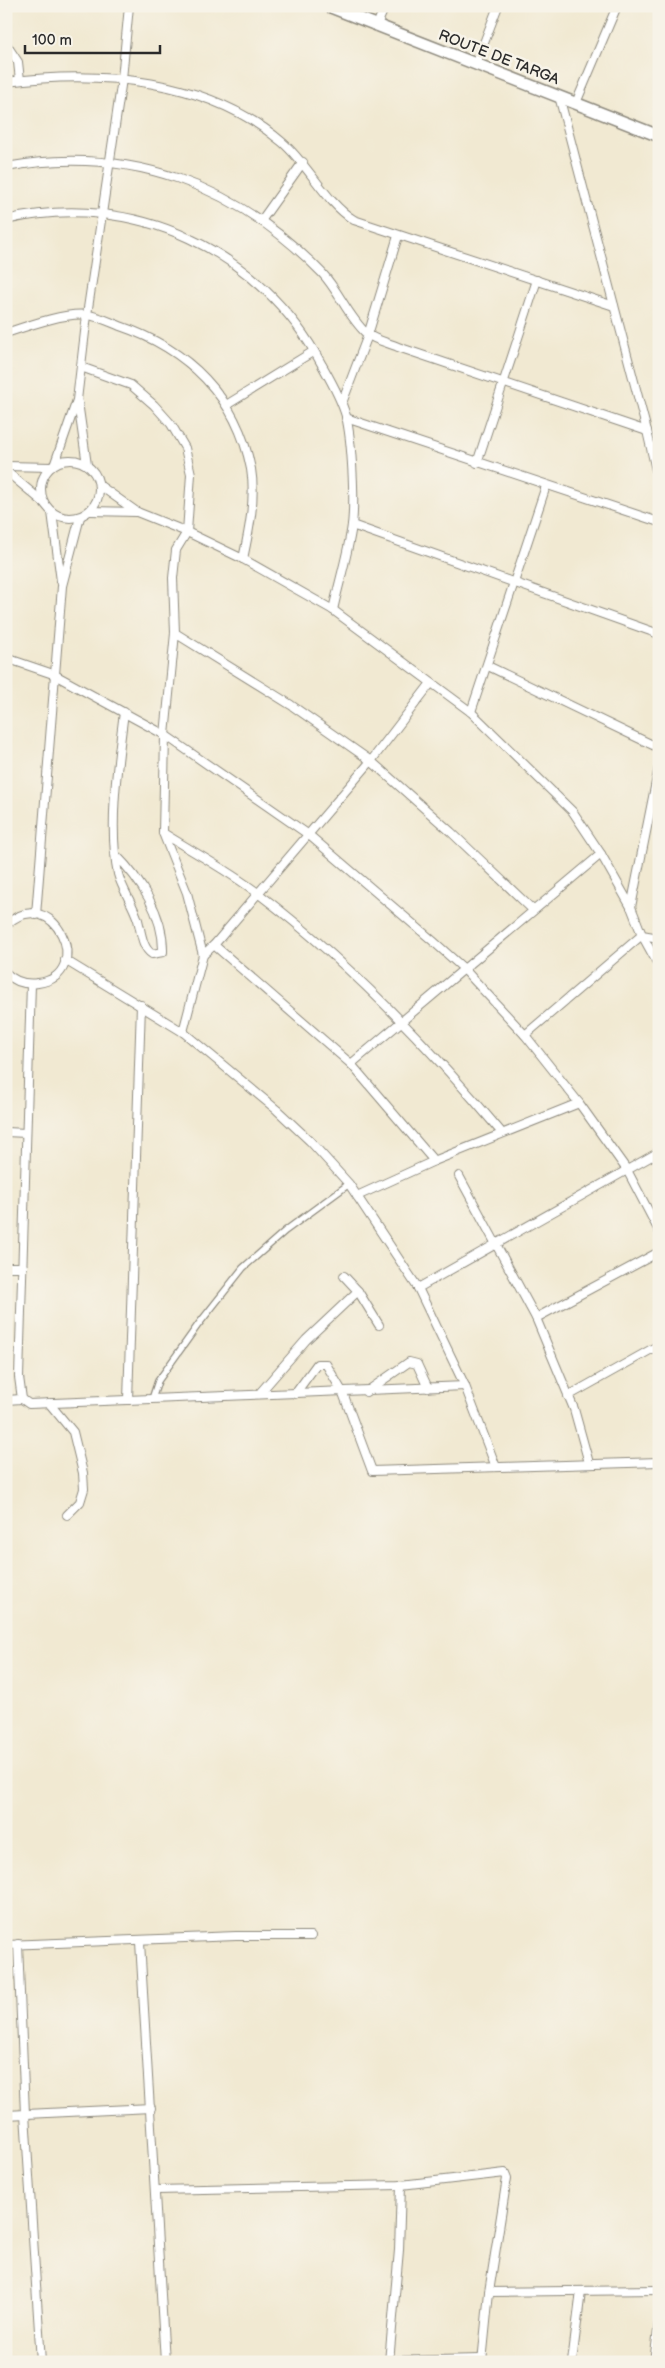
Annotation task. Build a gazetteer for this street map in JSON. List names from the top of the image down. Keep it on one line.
{"streets":{"main road":["ROUTE DE TARGA"]},"scale_bar":"100 m"}
